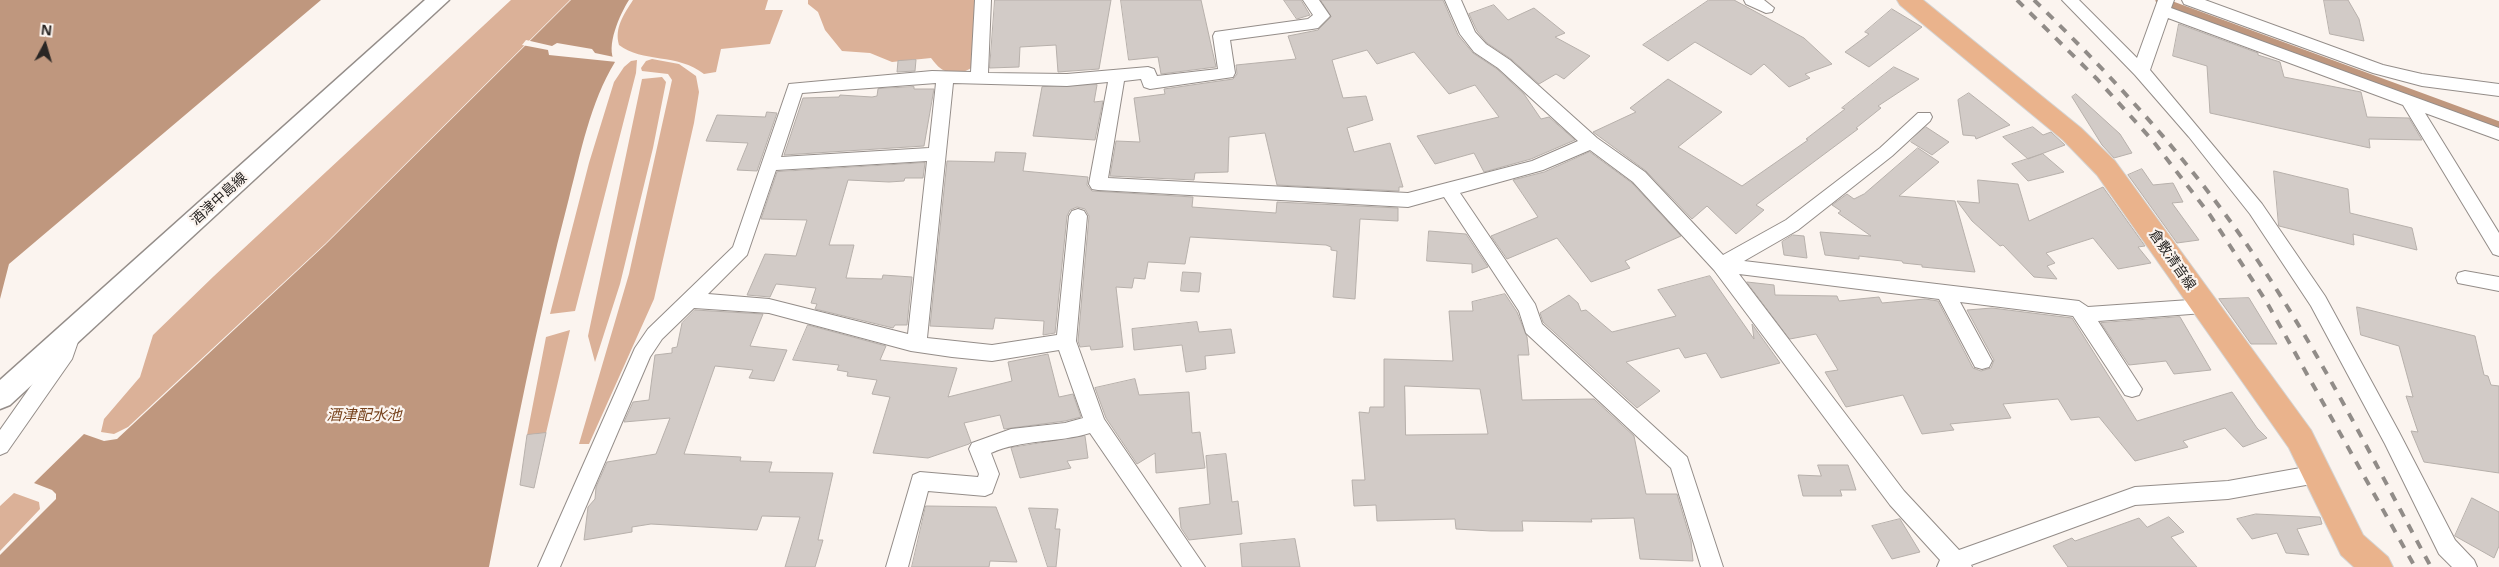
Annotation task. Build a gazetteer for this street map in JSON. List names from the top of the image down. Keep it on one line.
{"streets":{"main road":["酒津中島線","倉敷清音線"]},"water":["酒津配水池"],"north":"top"}
